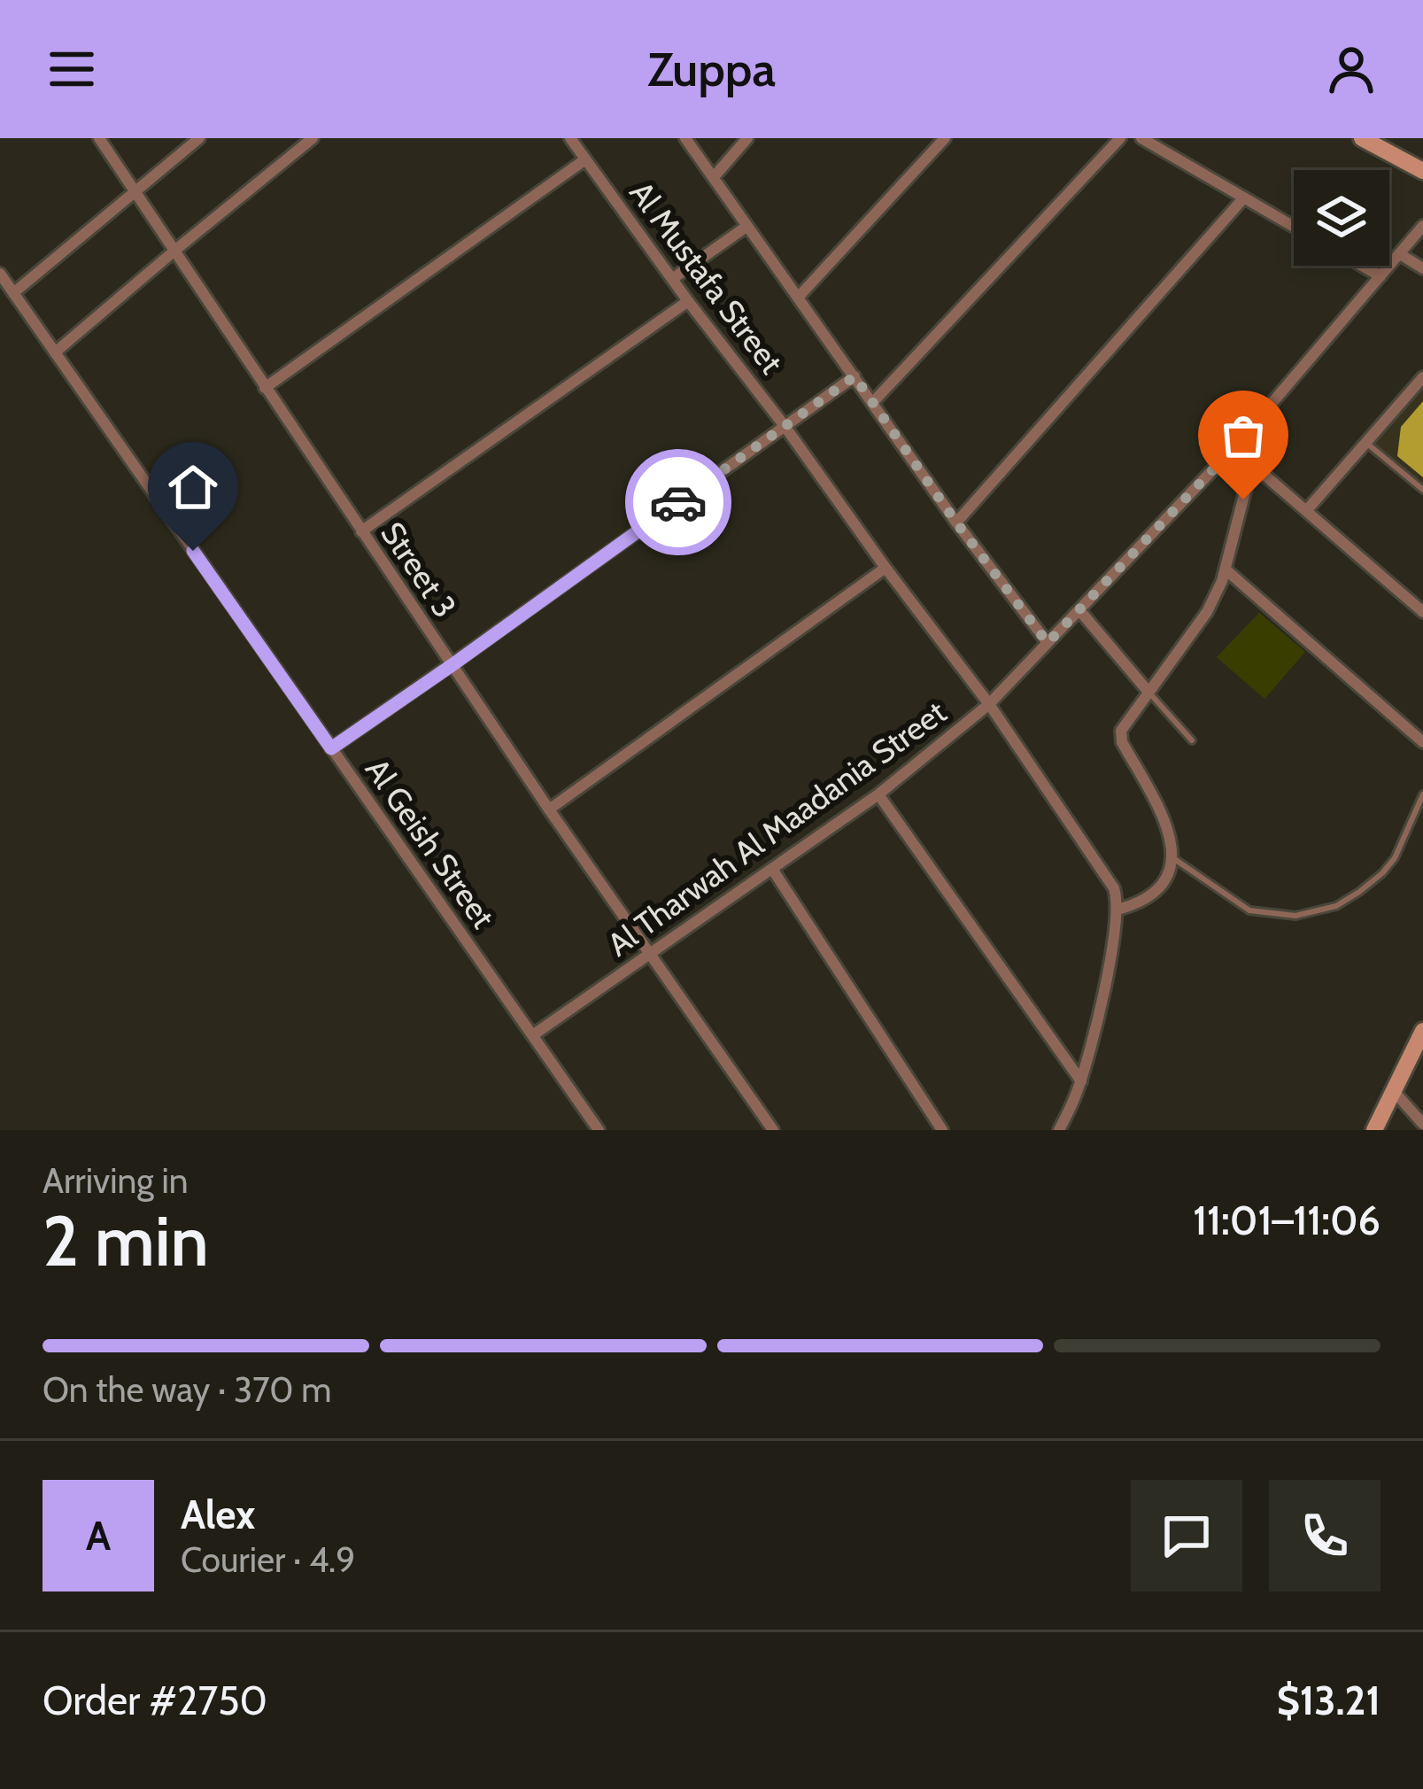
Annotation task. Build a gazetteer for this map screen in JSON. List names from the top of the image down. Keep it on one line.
{"streets":{"street":["Al Mustafa Street","Street 3","Al Tharwah Al Maadania Street","Al Geish Street"]},"crossings":[["Al Mustafa Street","Al Tharwah Al Maadania Street"],["Street 3","Al Tharwah Al Maadania Street"],["Al Tharwah Al Maadania Street","Al Geish Street"]],"page":{"header":"Zuppa","heading":["2 min","Arriving in","11:01–11:06"],"panel":["Alex","Courier · 4.9","Order #2750","$13.21"],"bar":"On the way · 370 m","round":"A"}}
